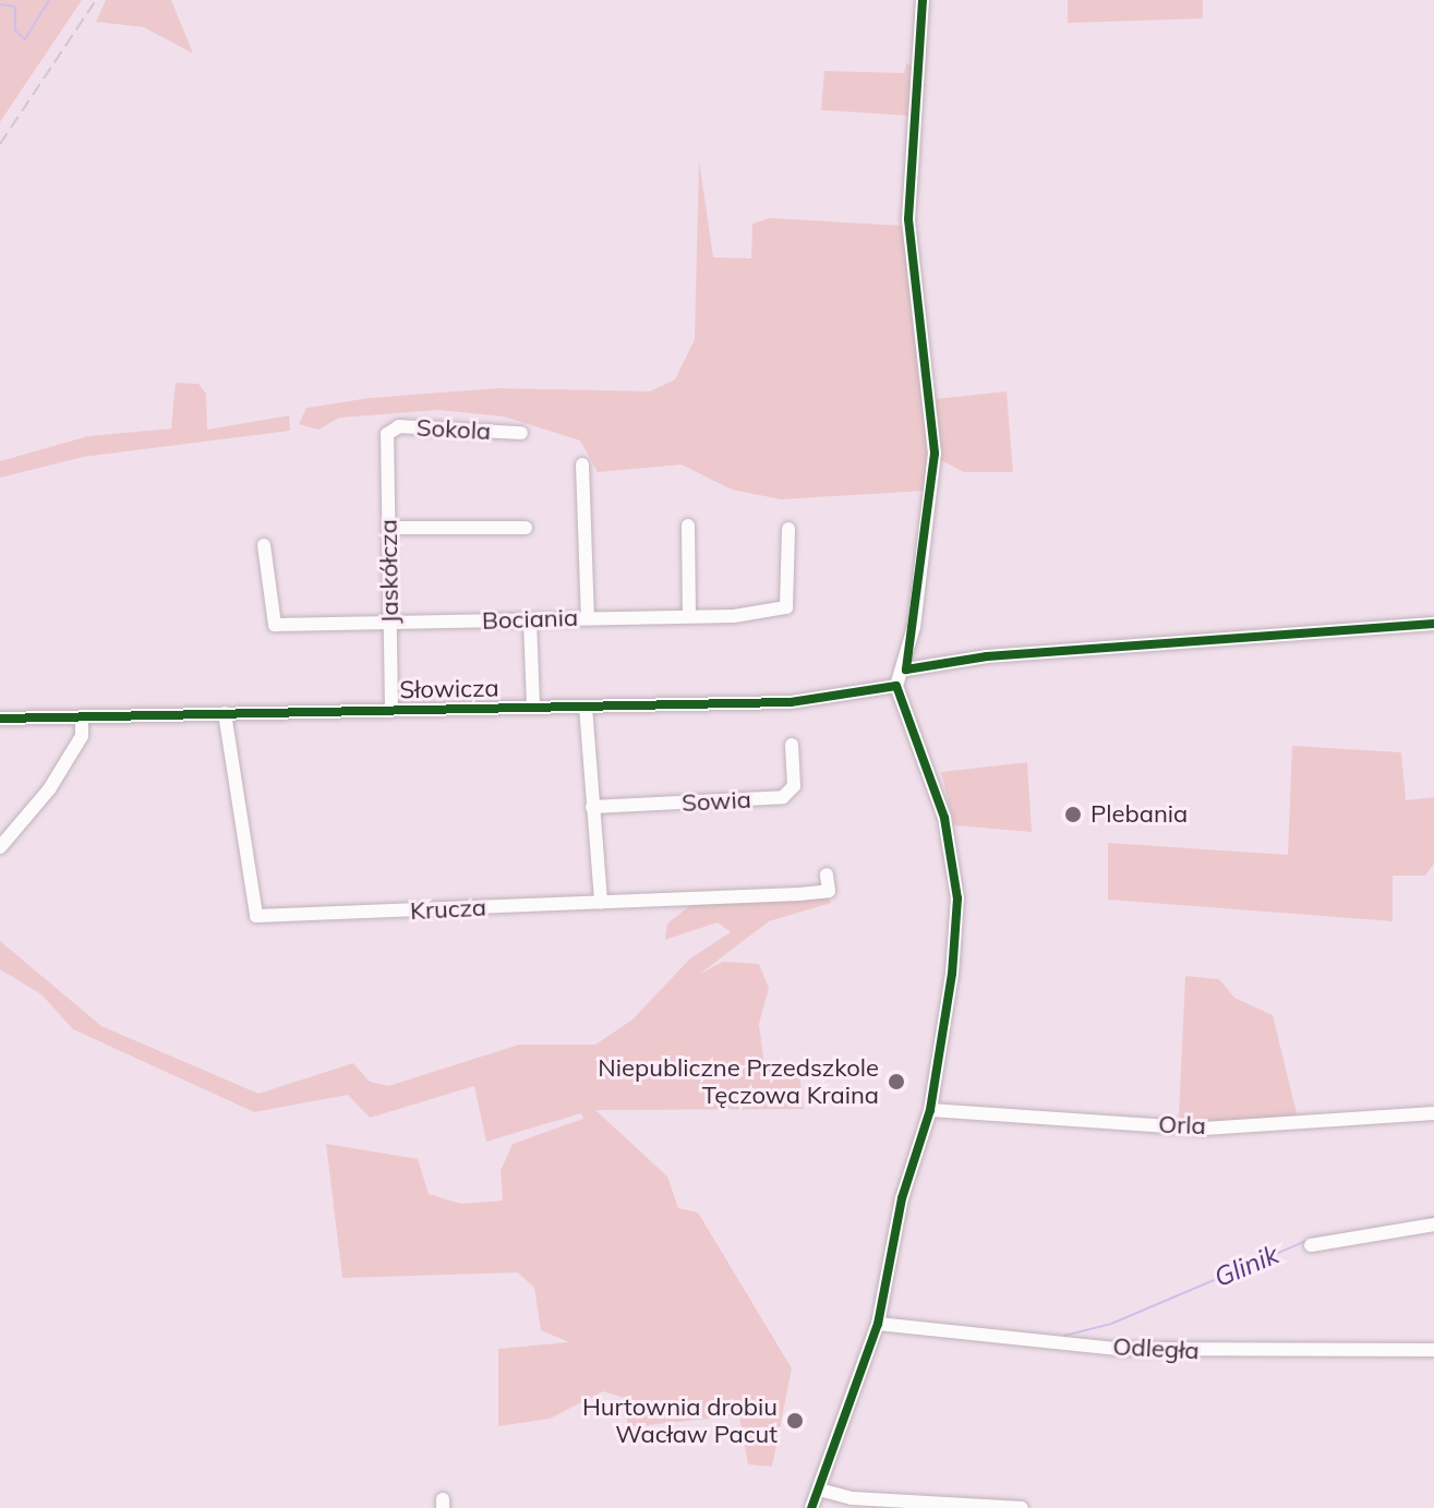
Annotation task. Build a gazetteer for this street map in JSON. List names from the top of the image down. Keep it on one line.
{"streets":{"street":["Sokola","Jaskółcza","Bociania","Słowicza","Sowia","Krucza","Orla","Odległa"]},"crossings":[["Sokola","Jaskółcza"],["Jaskółcza","Bociania"],["Jaskółcza","Słowicza"],["Słowicza","Krucza"]],"water":["Glinik"],"places":["Plebania","Niepubliczne Przedszkole Tęczowa Kraina","Hurtownia drobiu Wacław Pacut"]}
